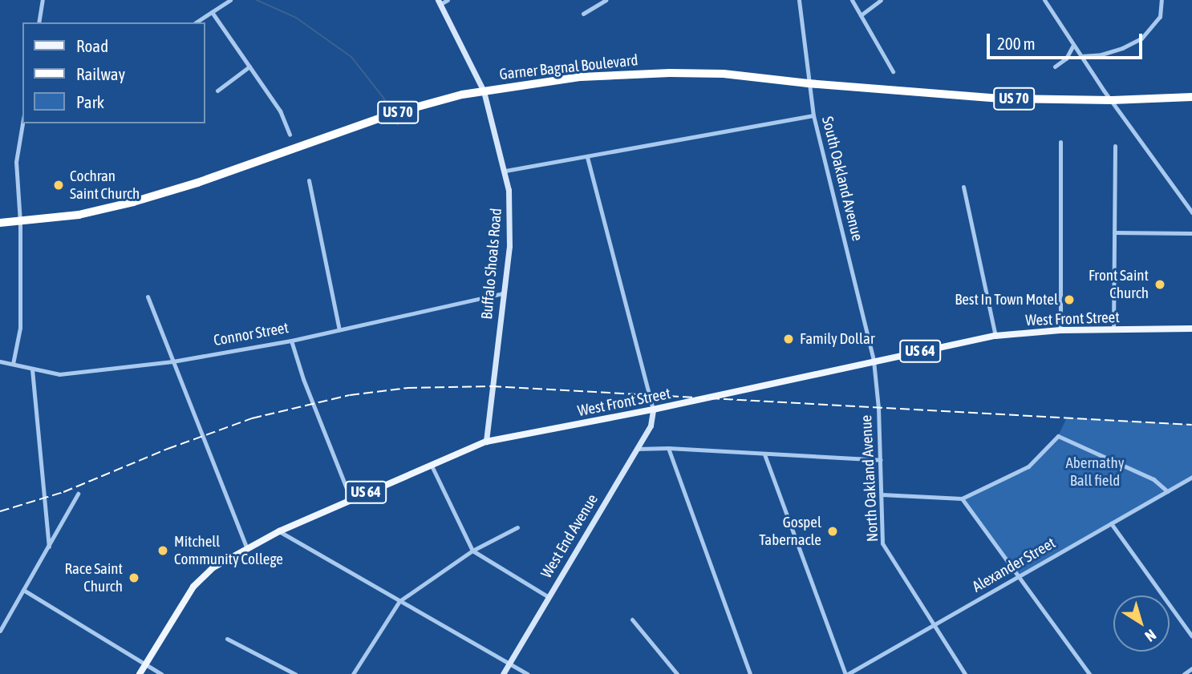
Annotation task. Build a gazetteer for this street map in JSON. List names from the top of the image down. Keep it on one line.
{"streets":{"highway":["Garner Bagnal Boulevard","US 70"],"main road":["West Front Street","US 64"],"street":["South Oakland Avenue","Buffalo Shoals Road","Connor Street","North Oakland Avenue","West End Avenue","Alexander Street"]},"crossings":[["Garner Bagnal Boulevard","South Oakland Avenue"],["Garner Bagnal Boulevard","Buffalo Shoals Road"],["South Oakland Avenue","West Front Street"],["South Oakland Avenue","North Oakland Avenue"],["Buffalo Shoals Road","West Front Street"],["Buffalo Shoals Road","Connor Street"],["West Front Street","North Oakland Avenue"],["West Front Street","West End Avenue"],["North Oakland Avenue","Alexander Street"]],"parks":["Abernathy Ball field"],"places":["Cochran Saint Church","Front Saint Church","Best In Town Motel","Family Dollar","Gospel Tabernacle","Mitchell Community College","Race Saint Church"],"legend":["Road","Railway","Park"],"scale_bar":"200 m","north":"bottom right"}
